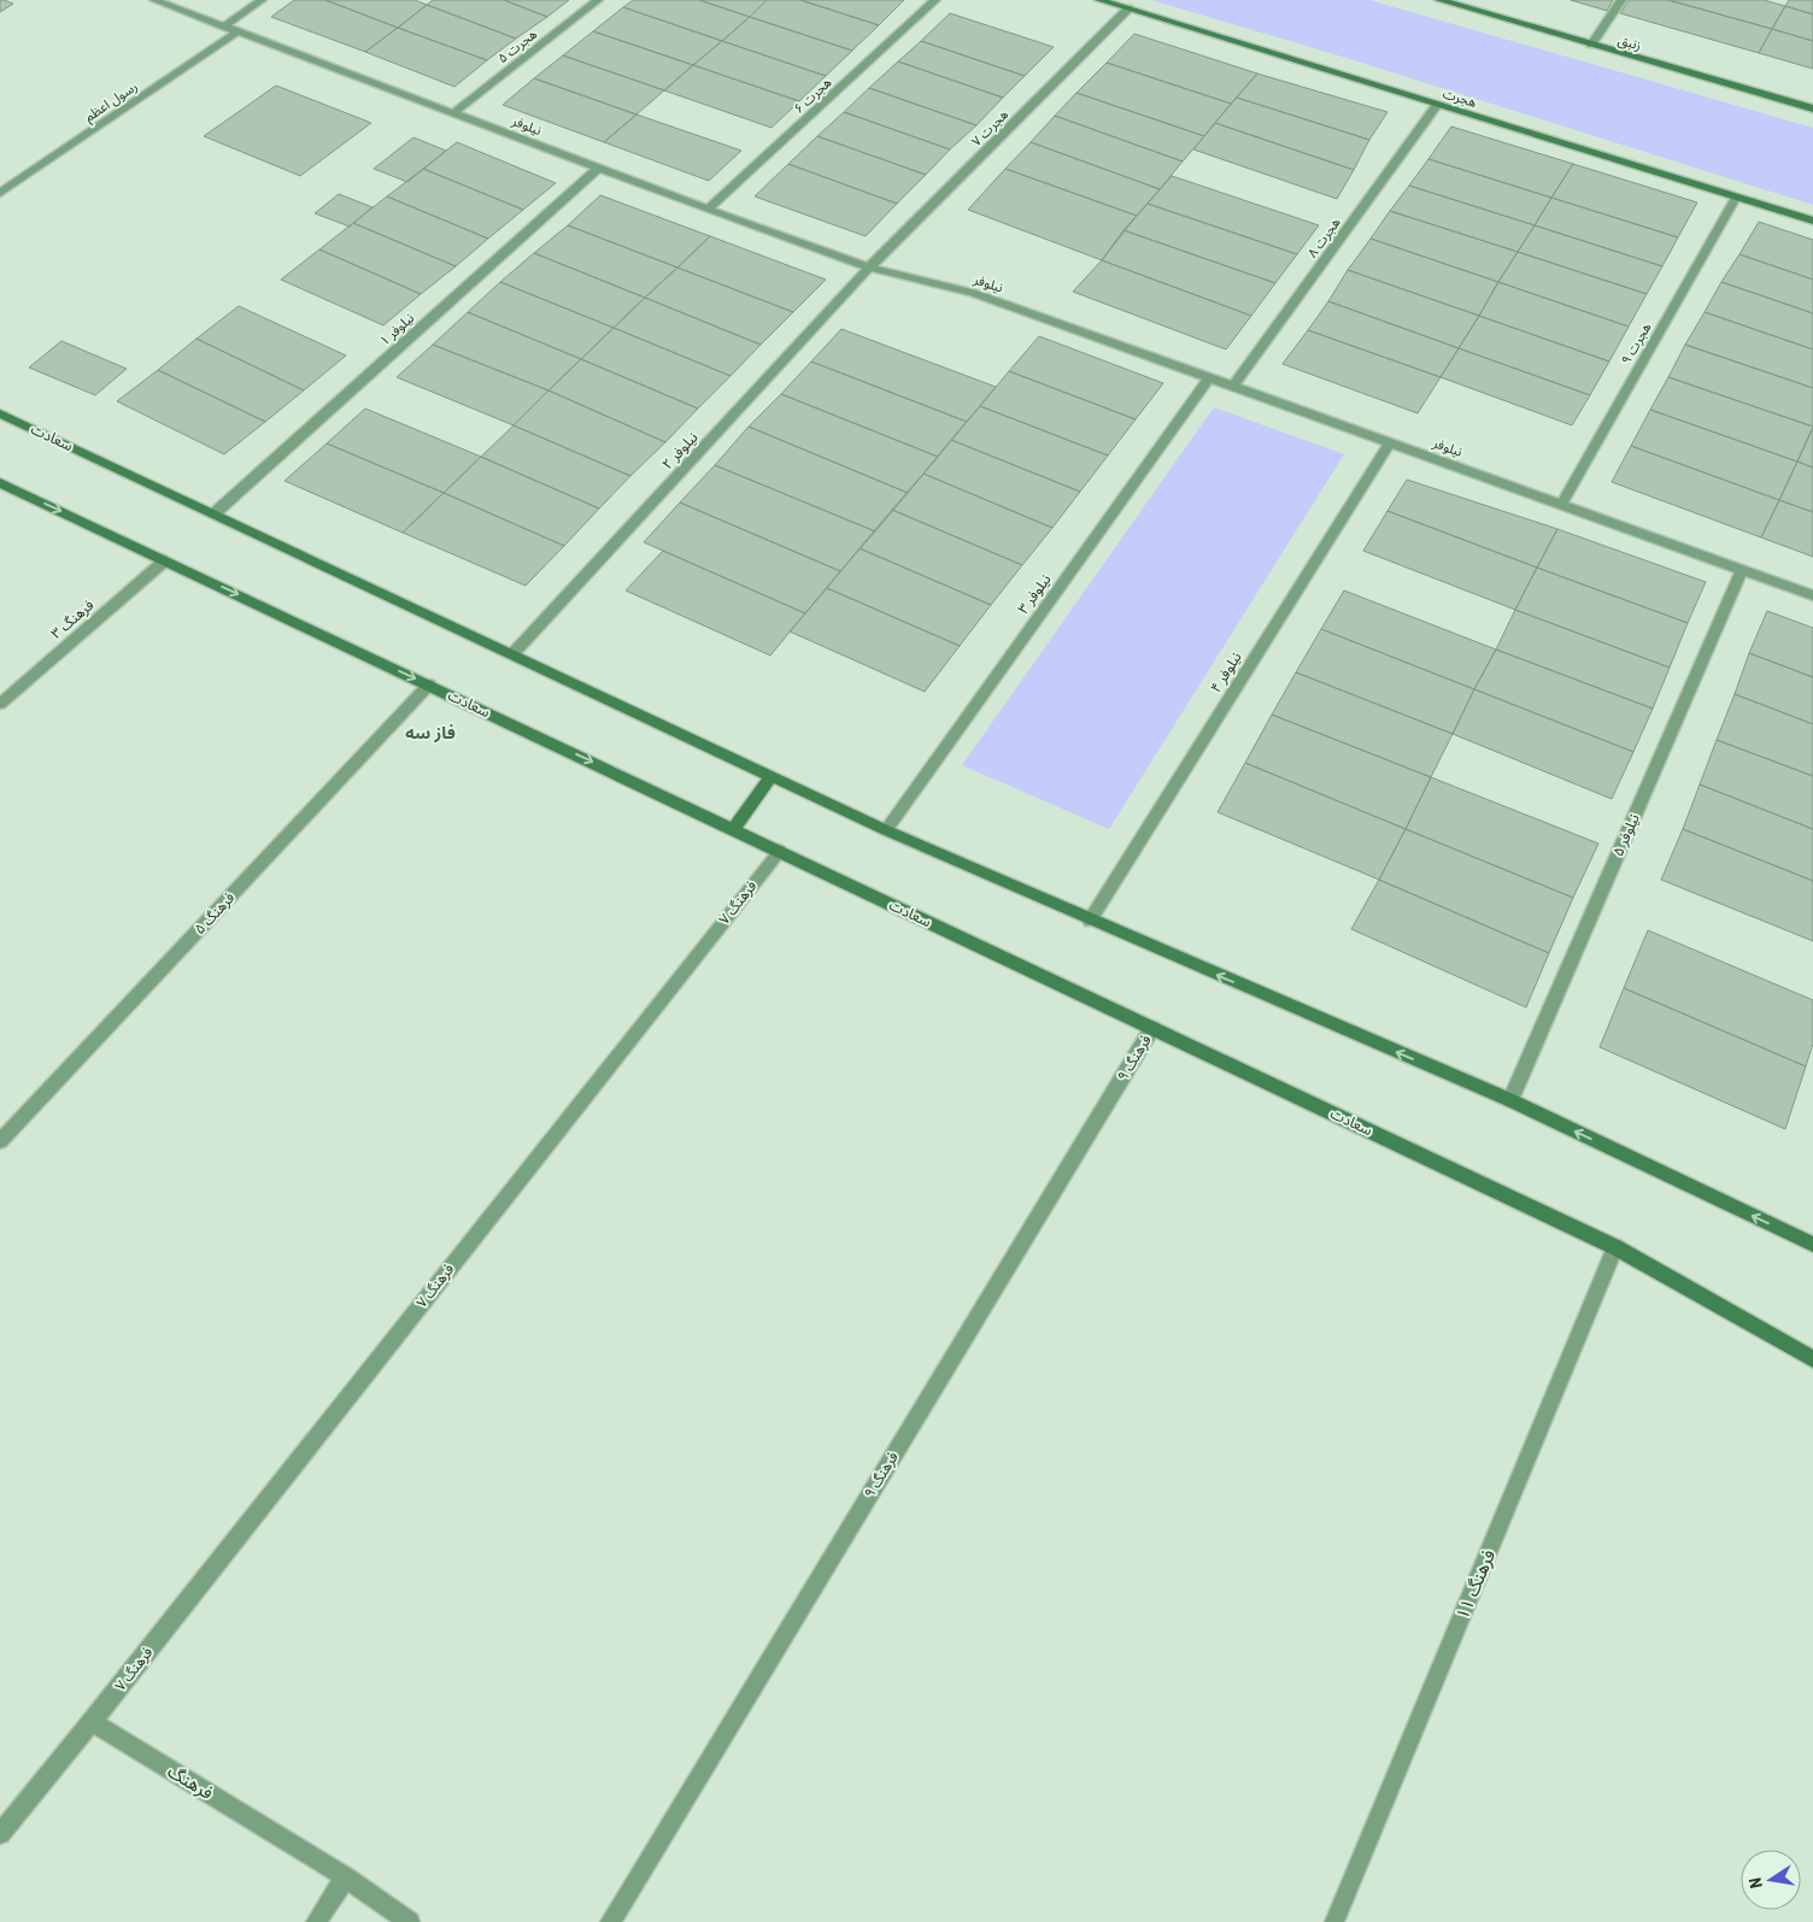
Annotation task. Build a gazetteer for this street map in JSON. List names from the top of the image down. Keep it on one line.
{"streets":{"street":["زنبق","هجرت ۵","هجرت ۶","هجرت","رسول اعظم","نیلوفر","هجرت ۷","هجرت ۸","نیلوفر ۱","هجرت ۹","سعادت","نیلوفر ۲","نیلوفر ۳","فرهنگ ۳","نیلوفر ۴","نیلوفر ۵","فرهنگ ۷","فرهنگ ۵","فرهنگ ۹","فرهنگ ۱۱","فرهنگ"]},"crossings":[["هجرت ۵","نیلوفر"],["هجرت ۶","نیلوفر"],["هجرت","هجرت ۷"],["هجرت","هجرت ۸"],["هجرت","هجرت ۹"],["رسول اعظم","نیلوفر"],["نیلوفر","هجرت ۷"],["نیلوفر","هجرت ۸"],["نیلوفر","نیلوفر ۱"],["نیلوفر","هجرت ۹"],["نیلوفر","نیلوفر ۲"],["نیلوفر","نیلوفر ۳"],["نیلوفر","نیلوفر ۴"],["نیلوفر","نیلوفر ۵"],["هجرت ۷","نیلوفر ۲"],["نیلوفر ۱","سعادت"],["سعادت","نیلوفر ۲"],["سعادت","نیلوفر ۳"],["سعادت","فرهنگ ۳"],["سعادت","نیلوفر ۴"],["سعادت","نیلوفر ۵"],["سعادت","فرهنگ ۷"],["سعادت","فرهنگ ۵"],["سعادت","فرهنگ ۹"],["سعادت","فرهنگ ۱۱"],["فرهنگ ۷","فرهنگ"]],"districts":["فاز سه"],"north":"left"}
